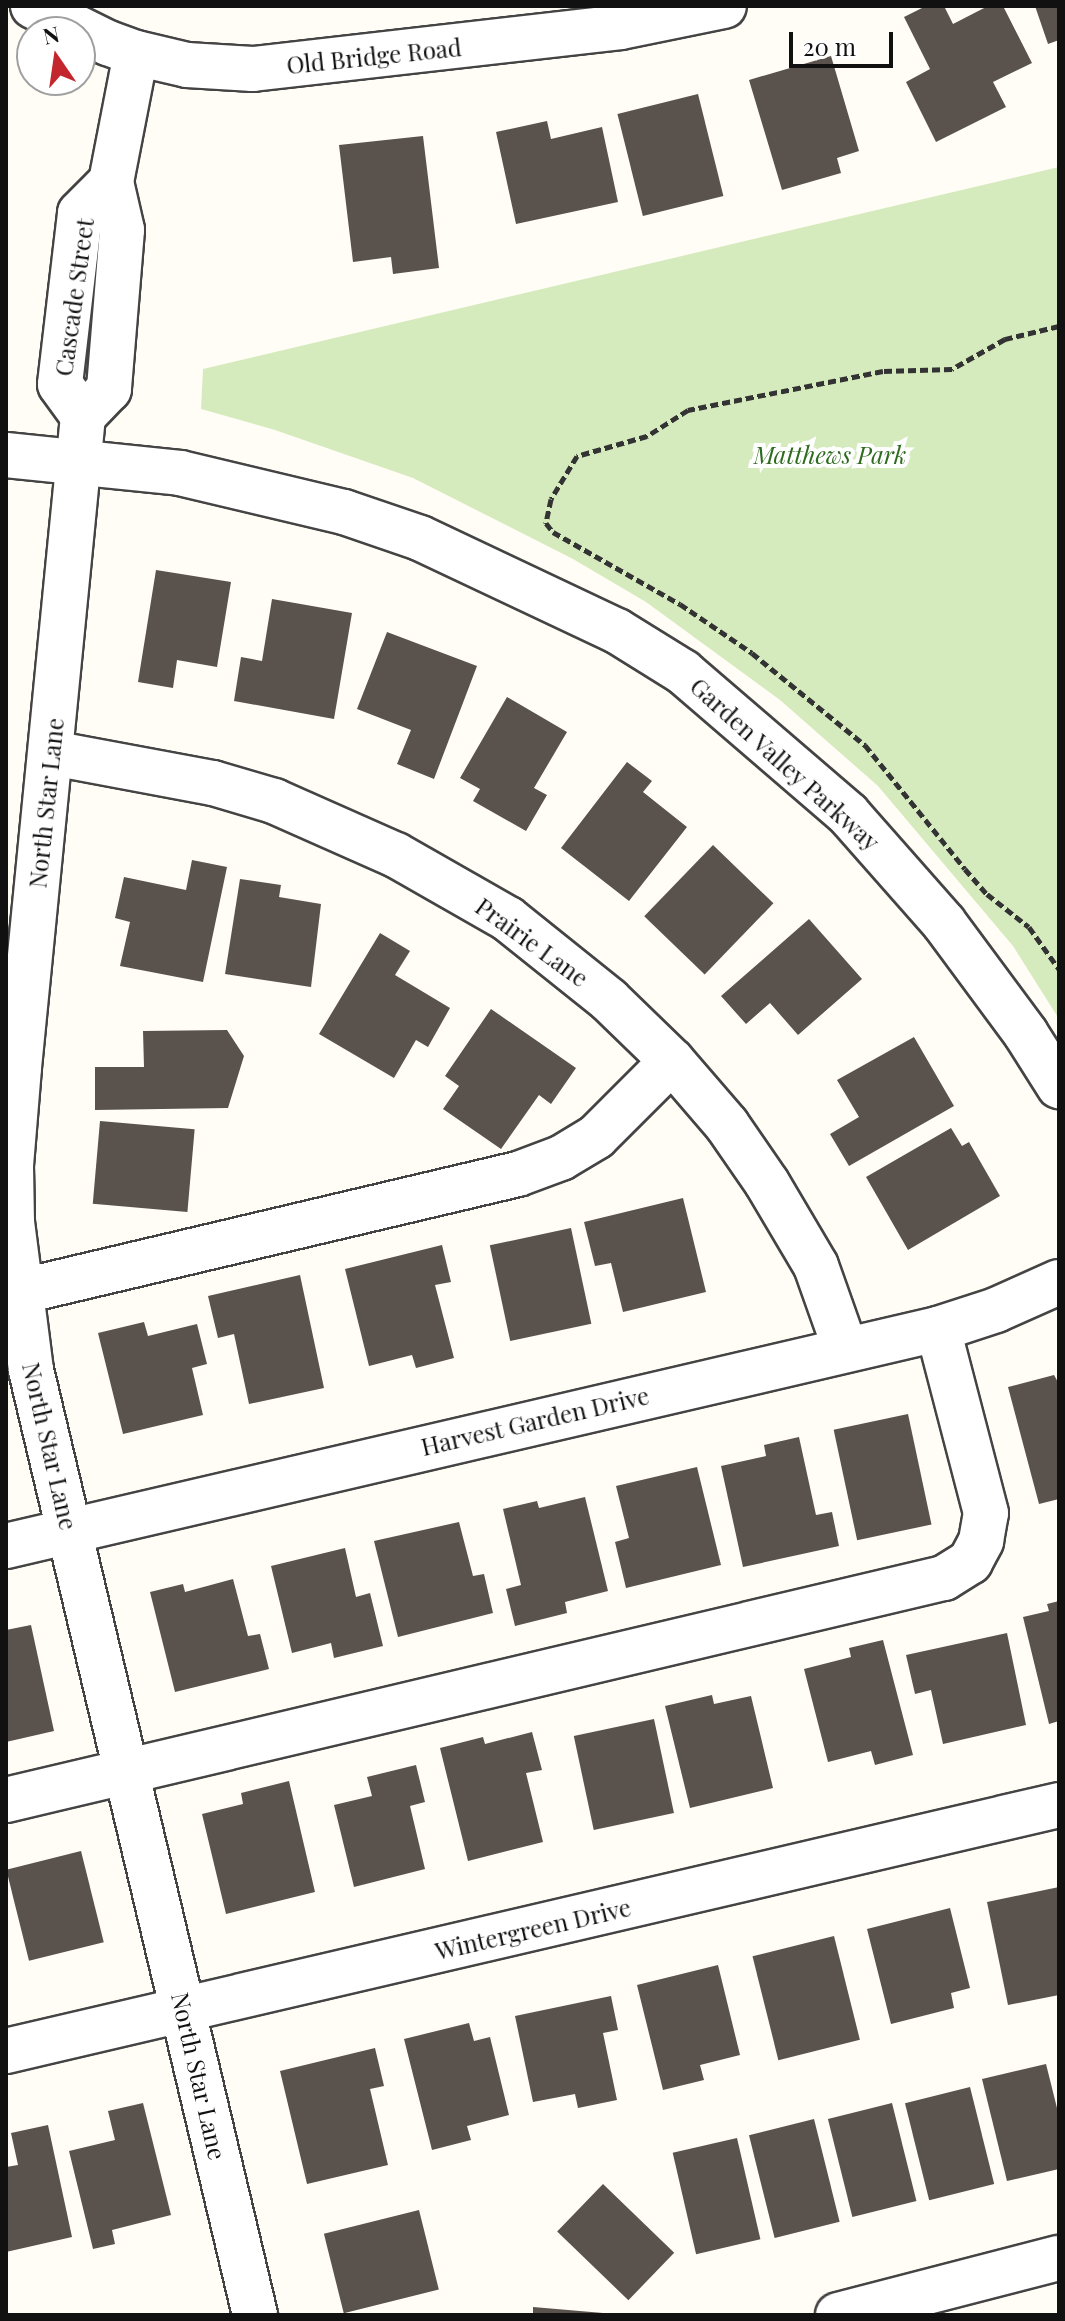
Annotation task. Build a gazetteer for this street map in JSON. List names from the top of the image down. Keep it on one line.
{"streets":{"street":["Old Bridge Road","Cascade Street","Garden Valley Parkway","North Star Lane","Prairie Lane","Harvest Garden Drive","Wintergreen Drive"]},"crossings":[["Old Bridge Road","Cascade Street"],["Cascade Street","Garden Valley Parkway"],["Cascade Street","North Star Lane"],["Garden Valley Parkway","North Star Lane"],["North Star Lane","Prairie Lane"],["North Star Lane","Harvest Garden Drive"],["North Star Lane","Wintergreen Drive"],["Prairie Lane","Harvest Garden Drive"]],"parks":["Matthews Park"],"scale_bar":"20 m","north":"top"}
